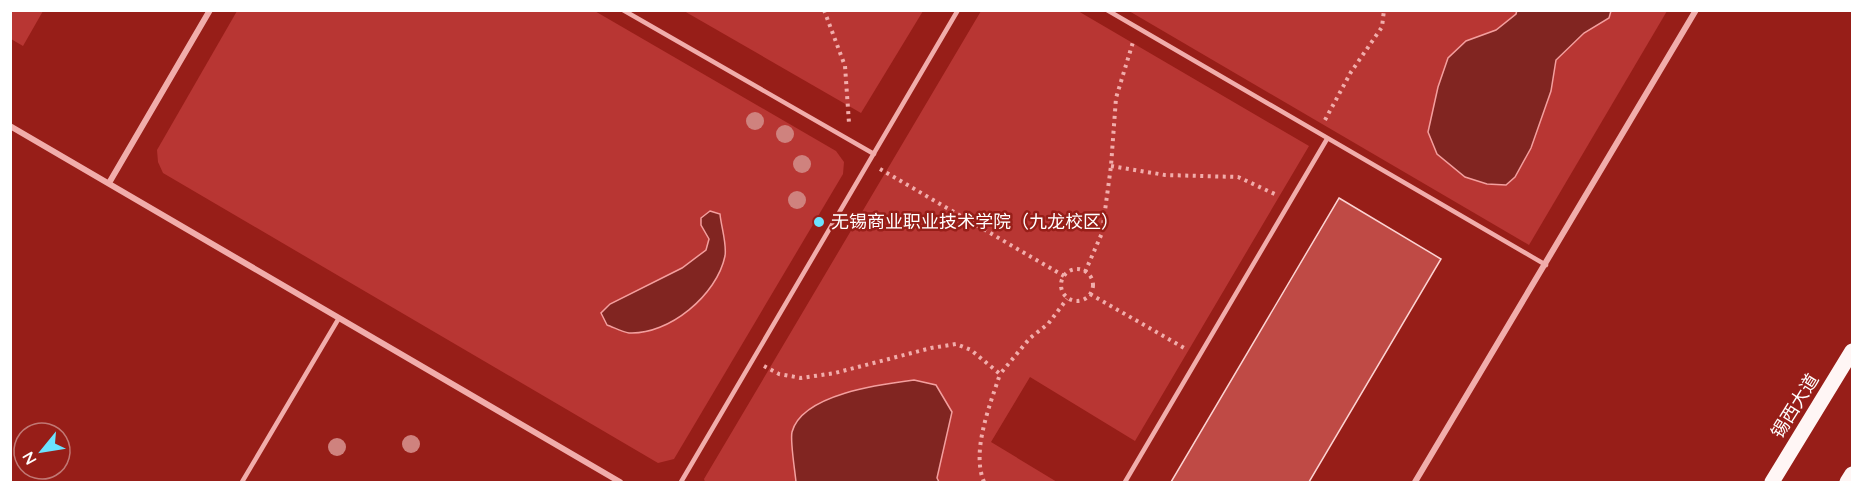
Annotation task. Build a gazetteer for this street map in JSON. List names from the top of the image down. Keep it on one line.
{"streets":{"main road":["锡西大道"]},"places":["无锡商业职业技术学院（九龙校区）"],"north":"bottom left"}
